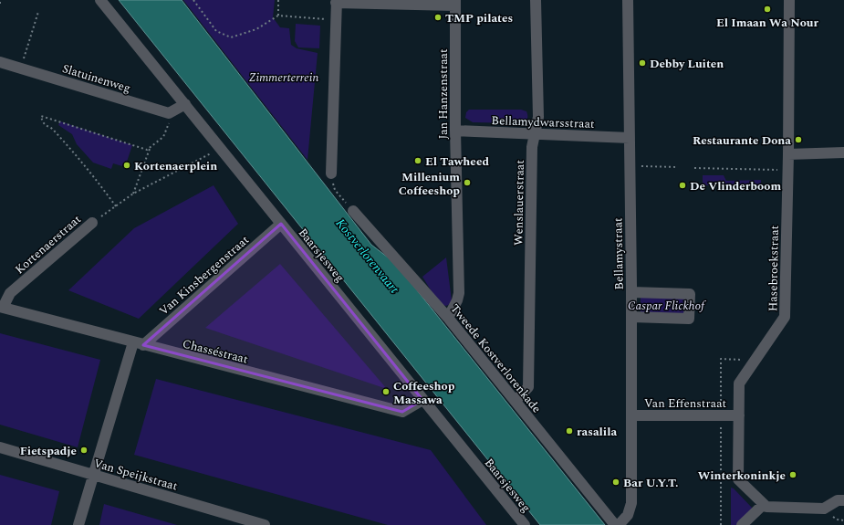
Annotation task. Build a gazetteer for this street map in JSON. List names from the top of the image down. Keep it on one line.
{"streets":{"street":["Slatuinenweg","Jan Hanzenstraat","Bellamydwarsstraat","Wenslauerstraat","Kortenaerstraat","Bellamystraat","Baarsjesweg","Hasebroekstraat","Van Kinsbergenstraat","Chasséstraat","Tweede Kostverlorenkade","Van Effenstraat","Van Speijkstraat"]},"crossings":[["Jan Hanzenstraat","Bellamydwarsstraat"],["Jan Hanzenstraat","Tweede Kostverlorenkade"],["Bellamydwarsstraat","Wenslauerstraat"],["Bellamydwarsstraat","Bellamystraat"],["Wenslauerstraat","Tweede Kostverlorenkade"],["Kortenaerstraat","Chasséstraat"],["Bellamystraat","Van Effenstraat"],["Baarsjesweg","Van Kinsbergenstraat"],["Baarsjesweg","Chasséstraat"],["Hasebroekstraat","Van Effenstraat"],["Van Kinsbergenstraat","Chasséstraat"]],"water":["Kostverlorenvaart"],"parks":["Zimmerterrein","Caspar Flickhof"],"places":["El Imaan Wa Nour","TMP pilates","Debby Luiten","Restaurante Dona","El Tawheed","Kortenaerplein","Millenium Coffeeshop","De Vlinderboom","Coffeeshop Massawa","rasalila","Fietspadje","Winterkoninkje","Bar U.Y.T."]}
